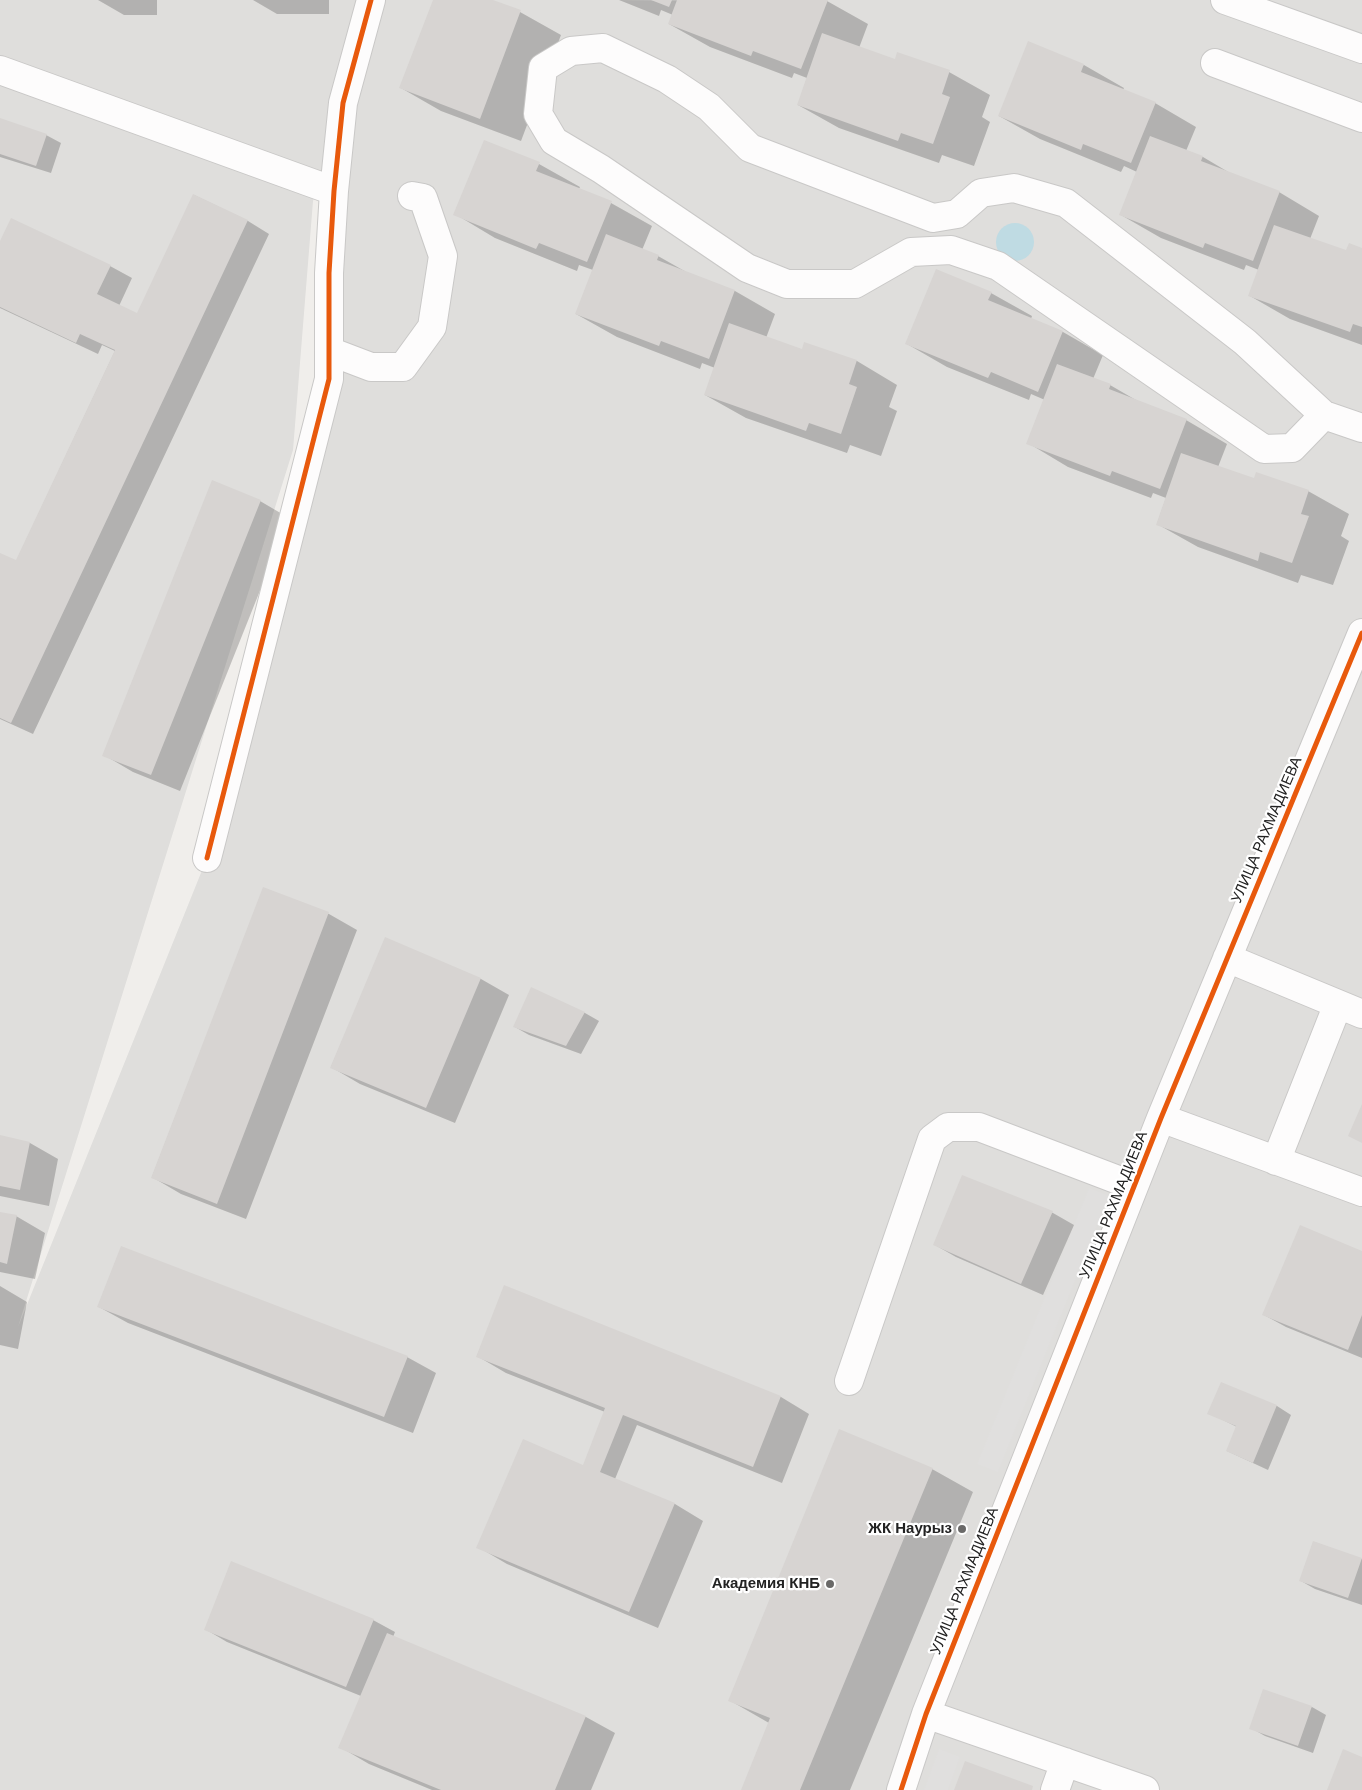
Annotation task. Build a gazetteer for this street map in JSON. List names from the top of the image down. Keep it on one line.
{"streets":{"street":["УЛИЦА РАХМАДИЕВА"]},"places":["ЖК Наурыз","Академия КНБ"]}
